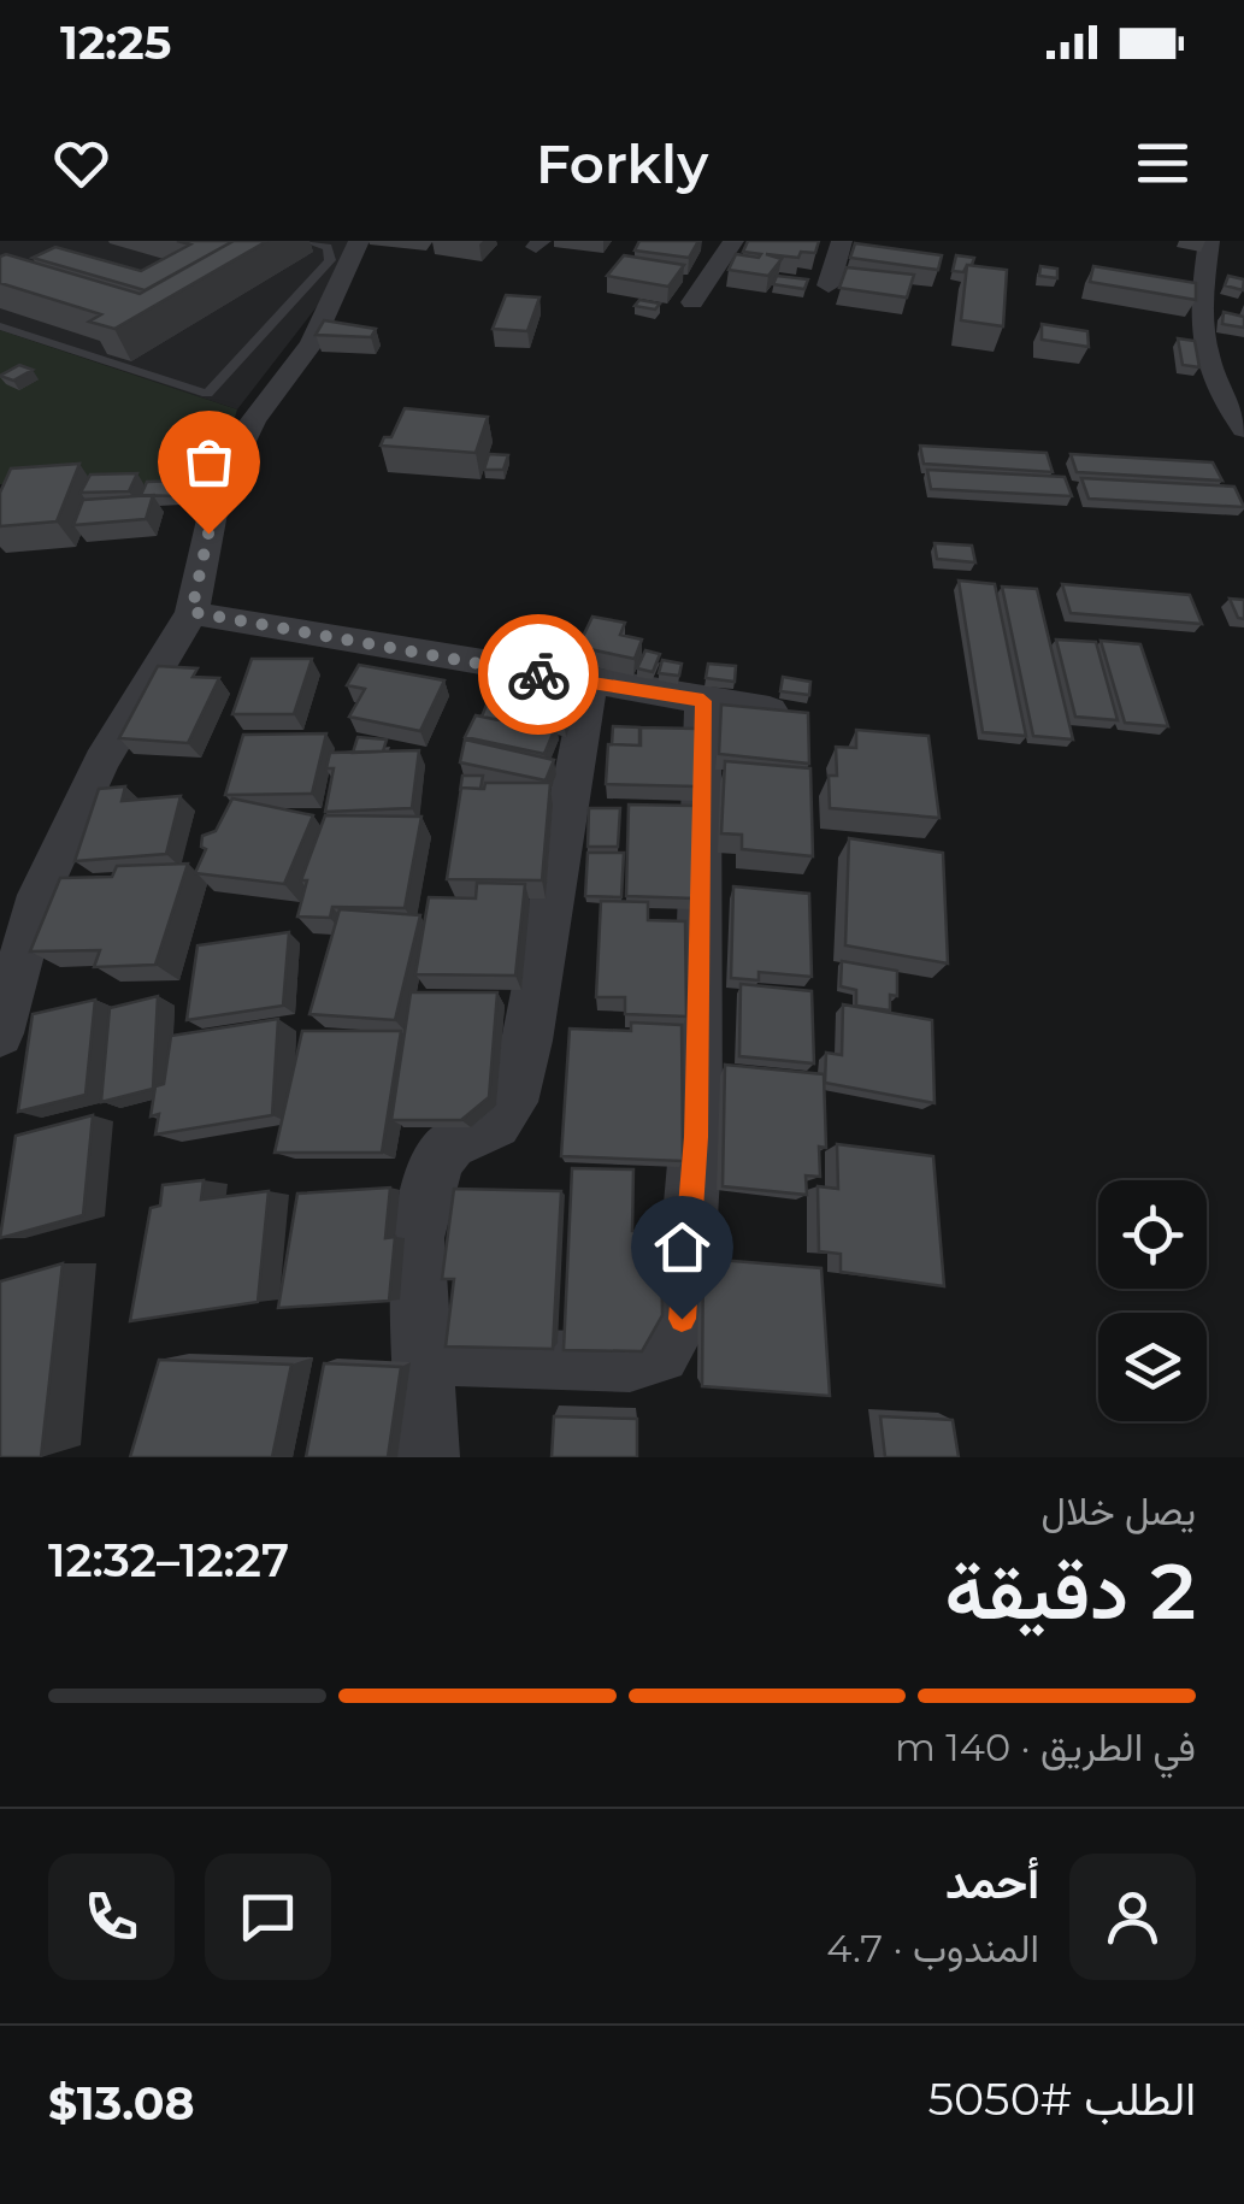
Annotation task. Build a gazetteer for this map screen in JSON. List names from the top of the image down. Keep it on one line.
{"page":{"status":"12:25","header":"Forkly","heading":["2 دقيقة","يصل خلال","12:27–12:32"],"panel":["أحمد","المندوب · 4.7","الطلب #5050","$13.08"],"bar":"في الطريق · 140 m"}}
